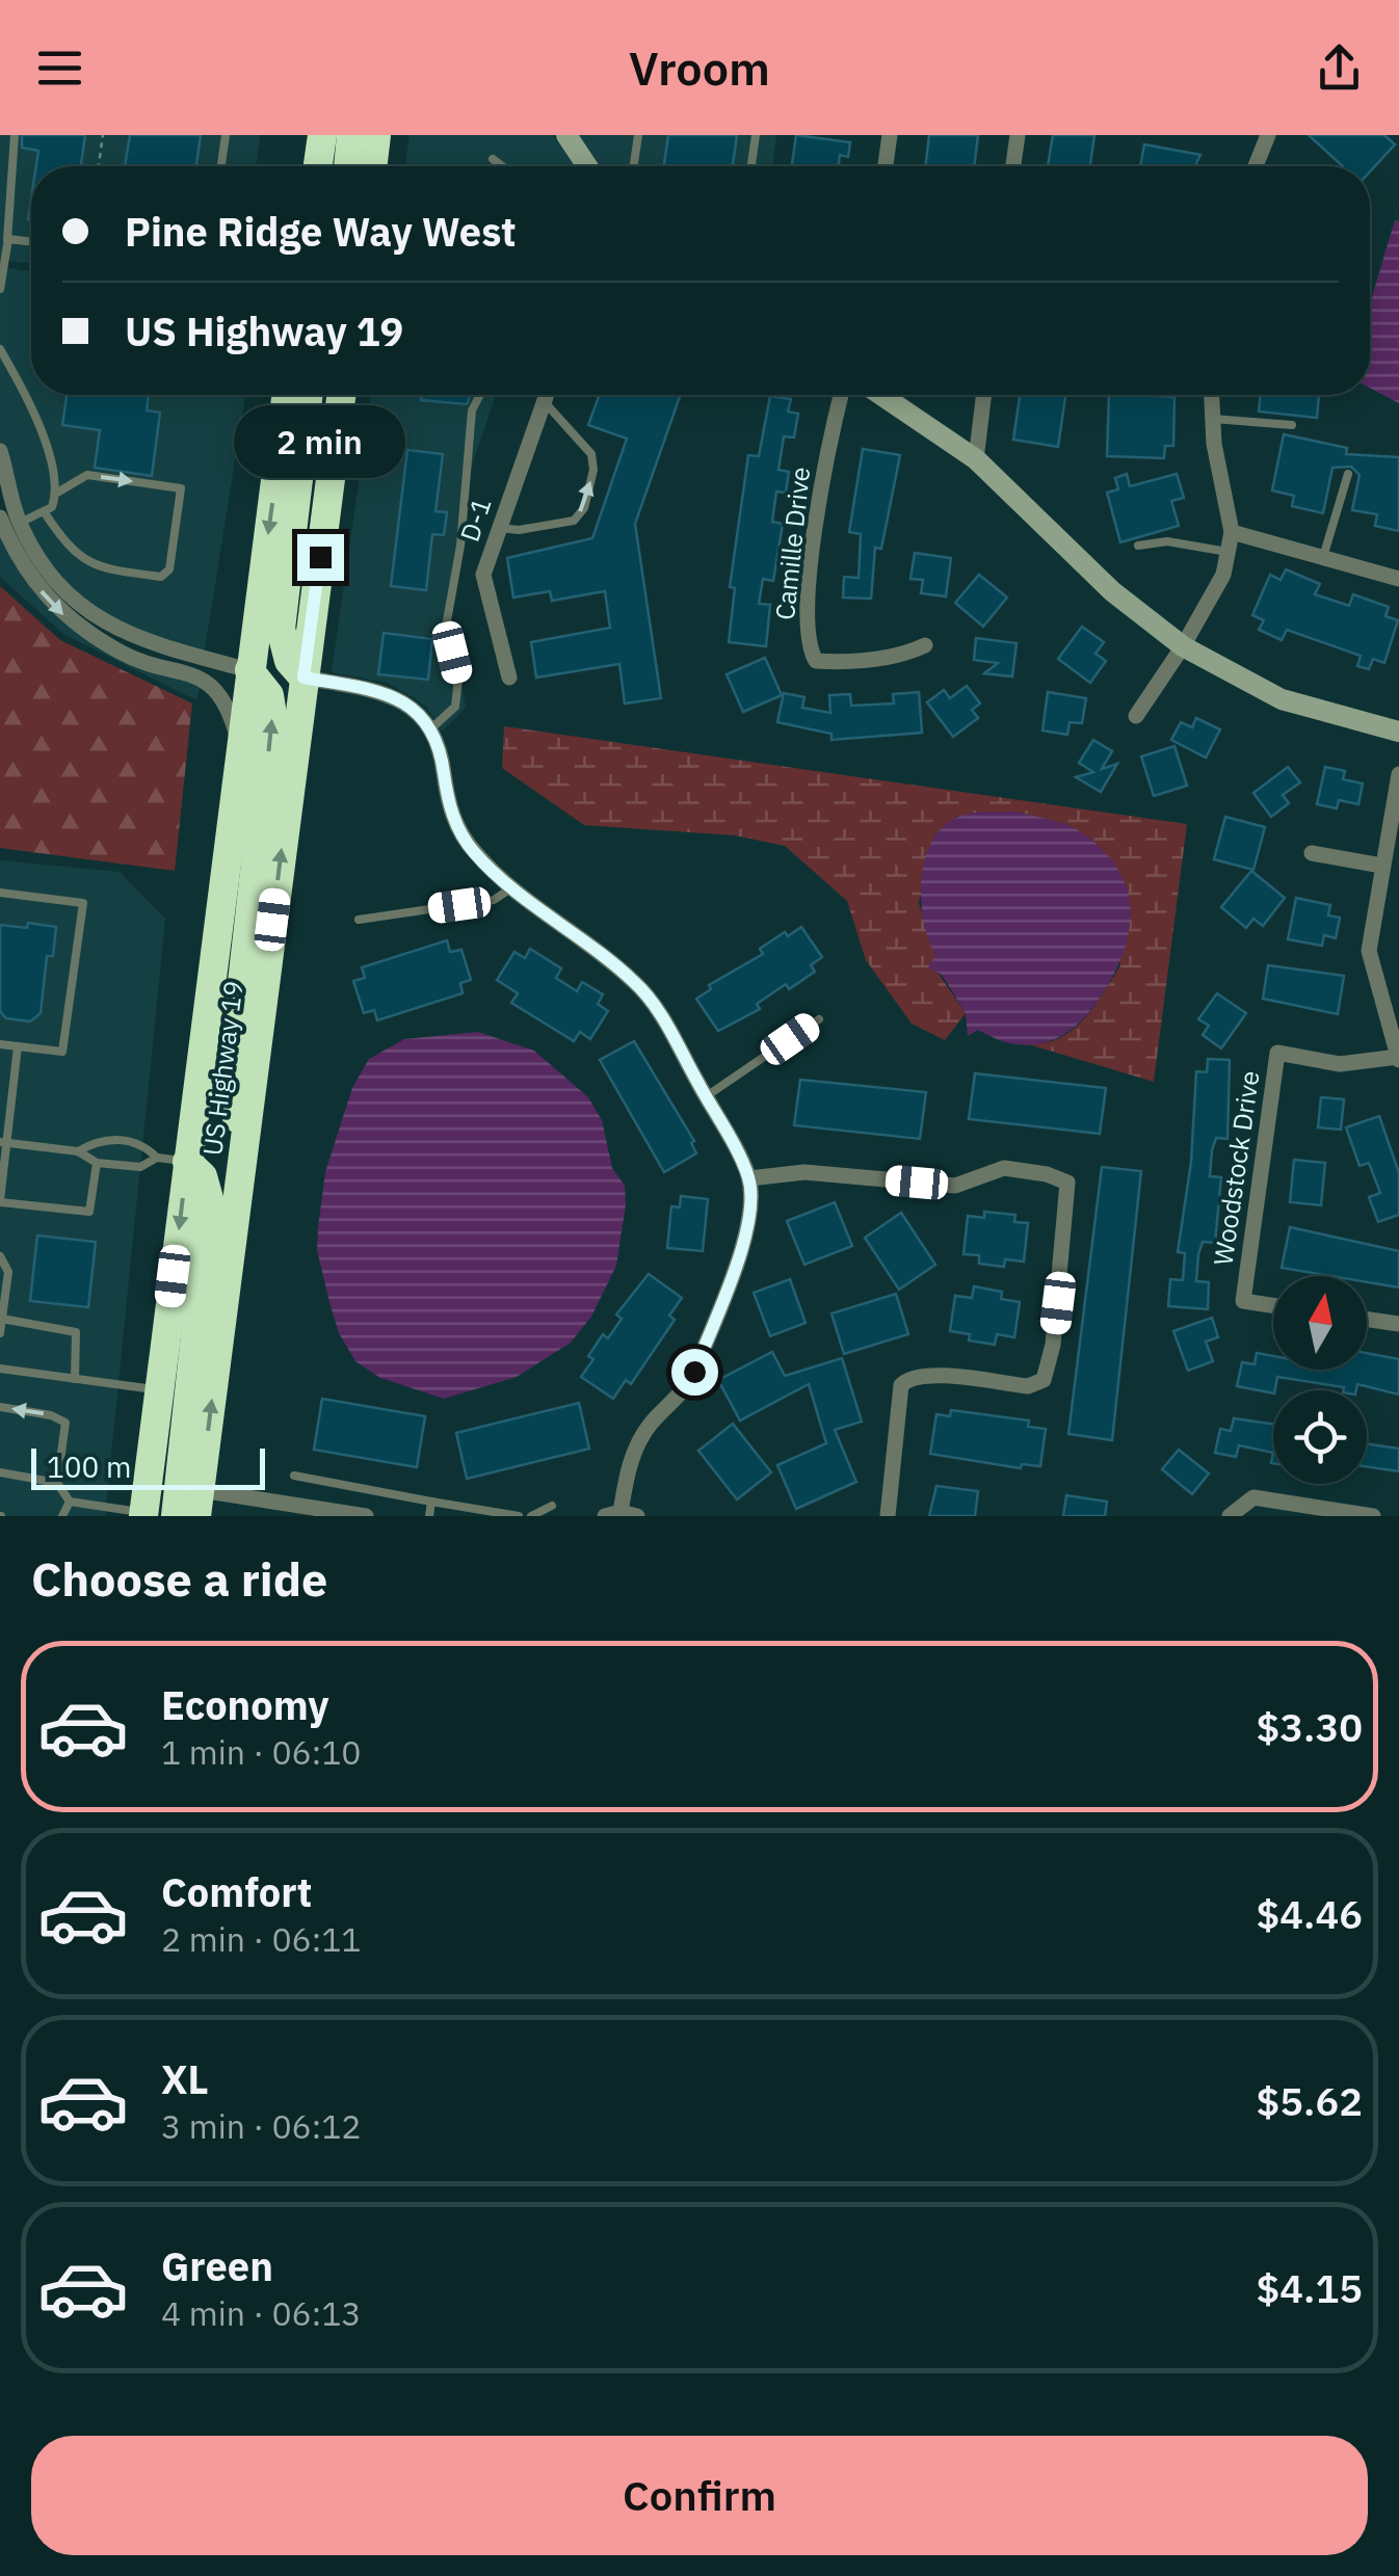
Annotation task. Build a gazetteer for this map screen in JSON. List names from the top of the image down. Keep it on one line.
{"streets":{"highway":["US Highway 19"],"street":["D-1","Camille Drive","Woodstock Drive"]},"scale_bar":"100 m","north":"top","page":{"header":"Vroom","banner":["Pine Ridge Way West","US Highway 19"],"bubble":"2 min","scale":"100 m","heading":"Choose a ride","list":[{"name":"Economy","note":"1 min · 06:10","value":"$3.30"},{"name":"Comfort","note":"2 min · 06:11","value":"$4.46"},{"name":"XL","note":"3 min · 06:12","value":"$5.62"},{"name":"Green","note":"4 min · 06:13","value":"$4.15"}],"buttons":"Confirm"}}
